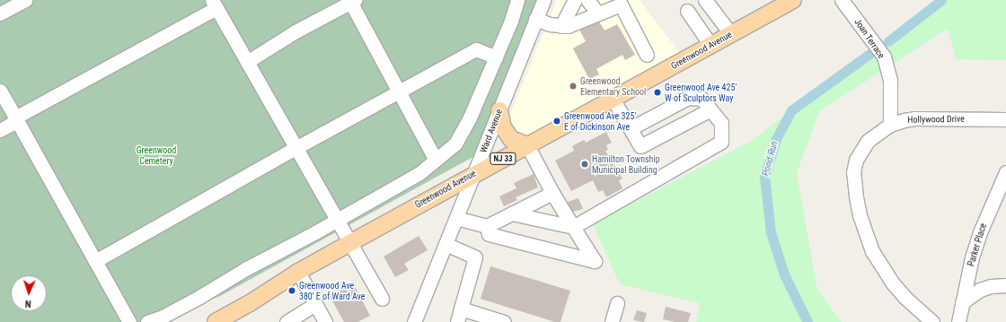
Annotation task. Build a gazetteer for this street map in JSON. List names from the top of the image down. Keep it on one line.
{"streets":{"main road":["Greenwood Avenue","NJ 33"],"street":["Joan Terrace","Hollywood Drive","Ward Avenue","Parker Place"]},"crossings":[["Joan Terrace","Hollywood Drive"],["Greenwood Avenue","Ward Avenue"]],"water":["Pond Run"],"parks":["Greenwood Cemetery"],"places":["Greenwood Elementary School","Greenwood Ave 425' W of Sculptors Way","Greenwood Ave 325' E of Dickinson Ave","Hamilton Township Municipal Building","Greenwood Ave 380' E of Ward Ave"],"north":"bottom"}
